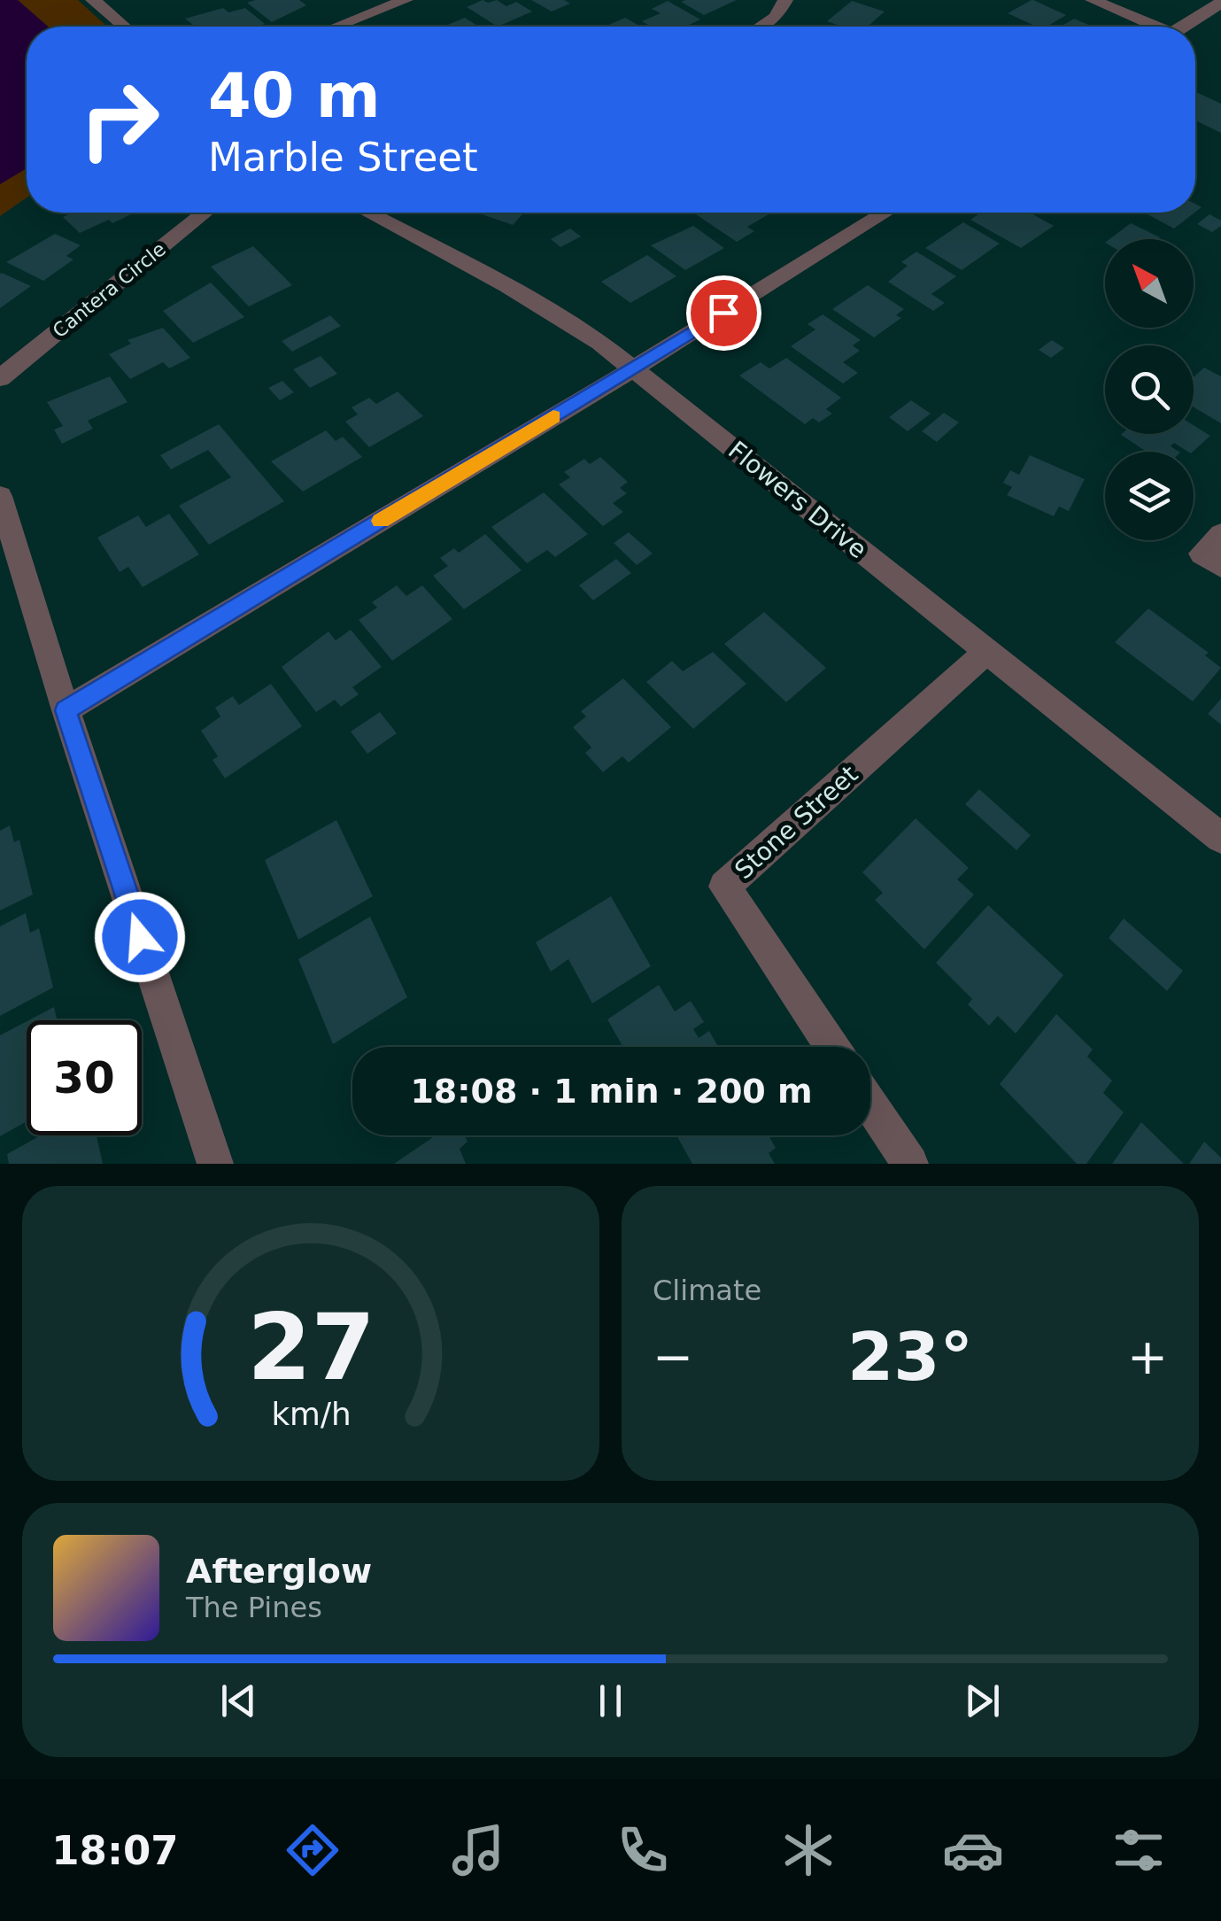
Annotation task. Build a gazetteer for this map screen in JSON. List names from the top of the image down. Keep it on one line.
{"streets":{"street":["Cantera Circle","Flowers Drive","Stone Street"]},"crossings":[["Flowers Drive","Stone Street"]],"north":"top left","page":{"turn":["40 m","Marble Street"],"limit":"30","trip":"18:08 · 1 min · 200 m","tile":"Climate","heat":["−","23°","+"],"song":["Afterglow","The Pines"],"tabs":"18:07","gauge":["27","km/h"]}}
